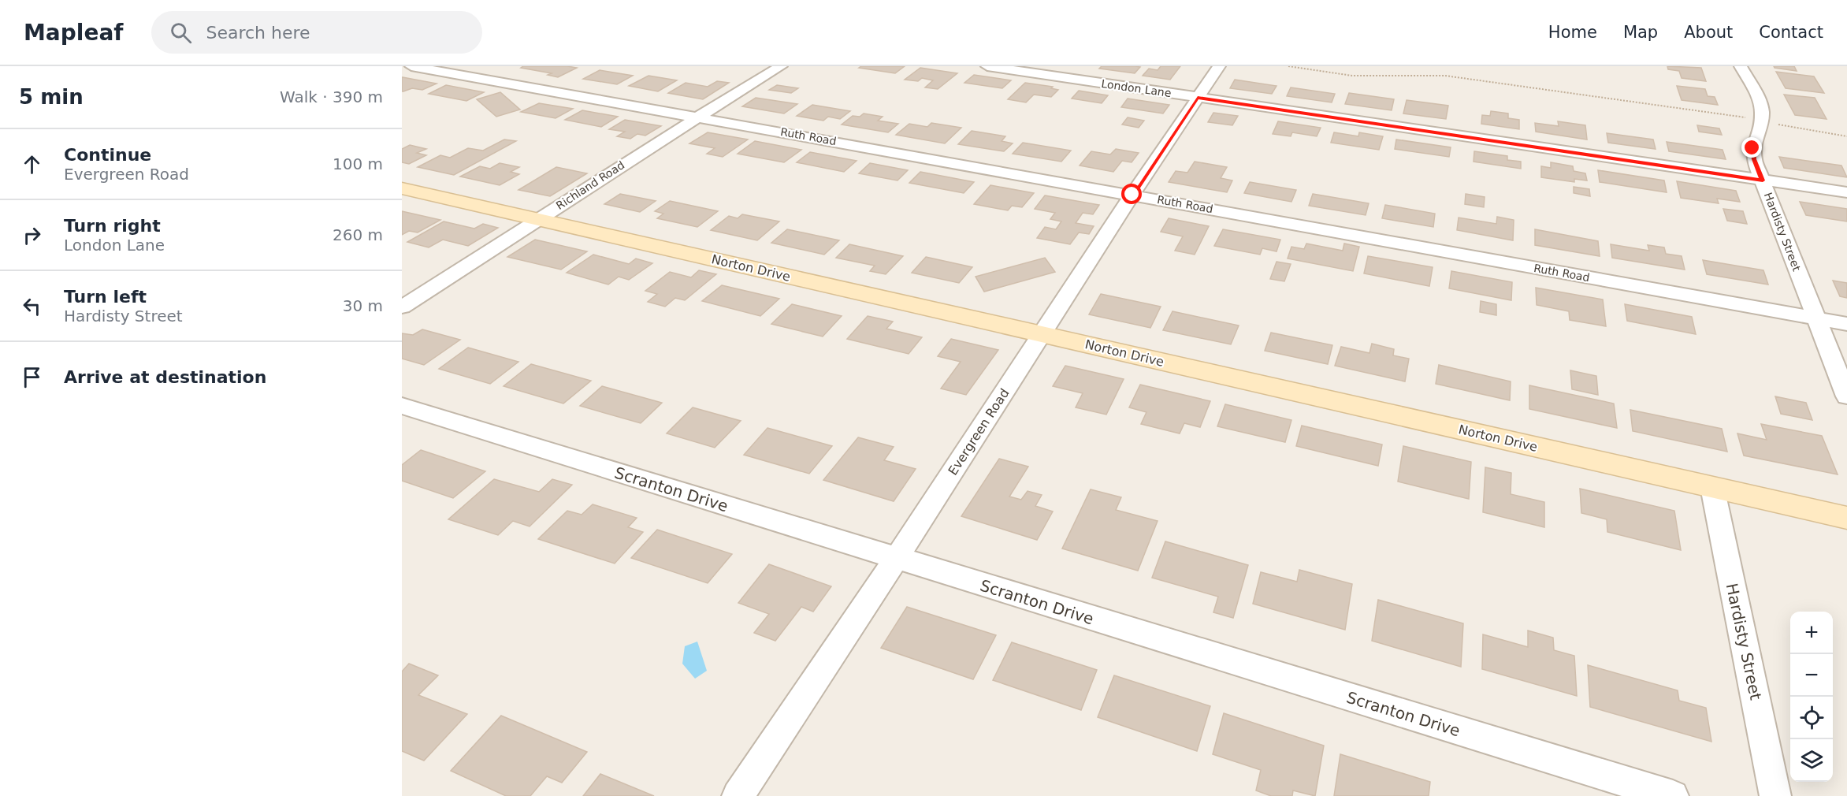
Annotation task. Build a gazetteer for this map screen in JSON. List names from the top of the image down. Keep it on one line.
{"streets":{"street":["London Lane","Ruth Road","Richland Road","Hardisty Street","Norton Drive","Evergreen Road","Scranton Drive"]},"crossings":[["London Lane","Hardisty Street"],["London Lane","Evergreen Road"],["Ruth Road","Richland Road"],["Ruth Road","Hardisty Street"],["Ruth Road","Evergreen Road"],["Richland Road","Norton Drive"],["Hardisty Street","Norton Drive"],["Norton Drive","Evergreen Road"],["Evergreen Road","Scranton Drive"]],"page":{"header":"Mapleaf","search":"Search here","nav":["Home","Map","About","Contact"],"heading":["5 min","Walk · 390 m"],"list":[["Continue","Evergreen Road","100 m"],["Turn right","London Lane","260 m"],["Turn left","Hardisty Street","30 m"],"Arrive at destination"],"map_buttons":["+","−"]}}
